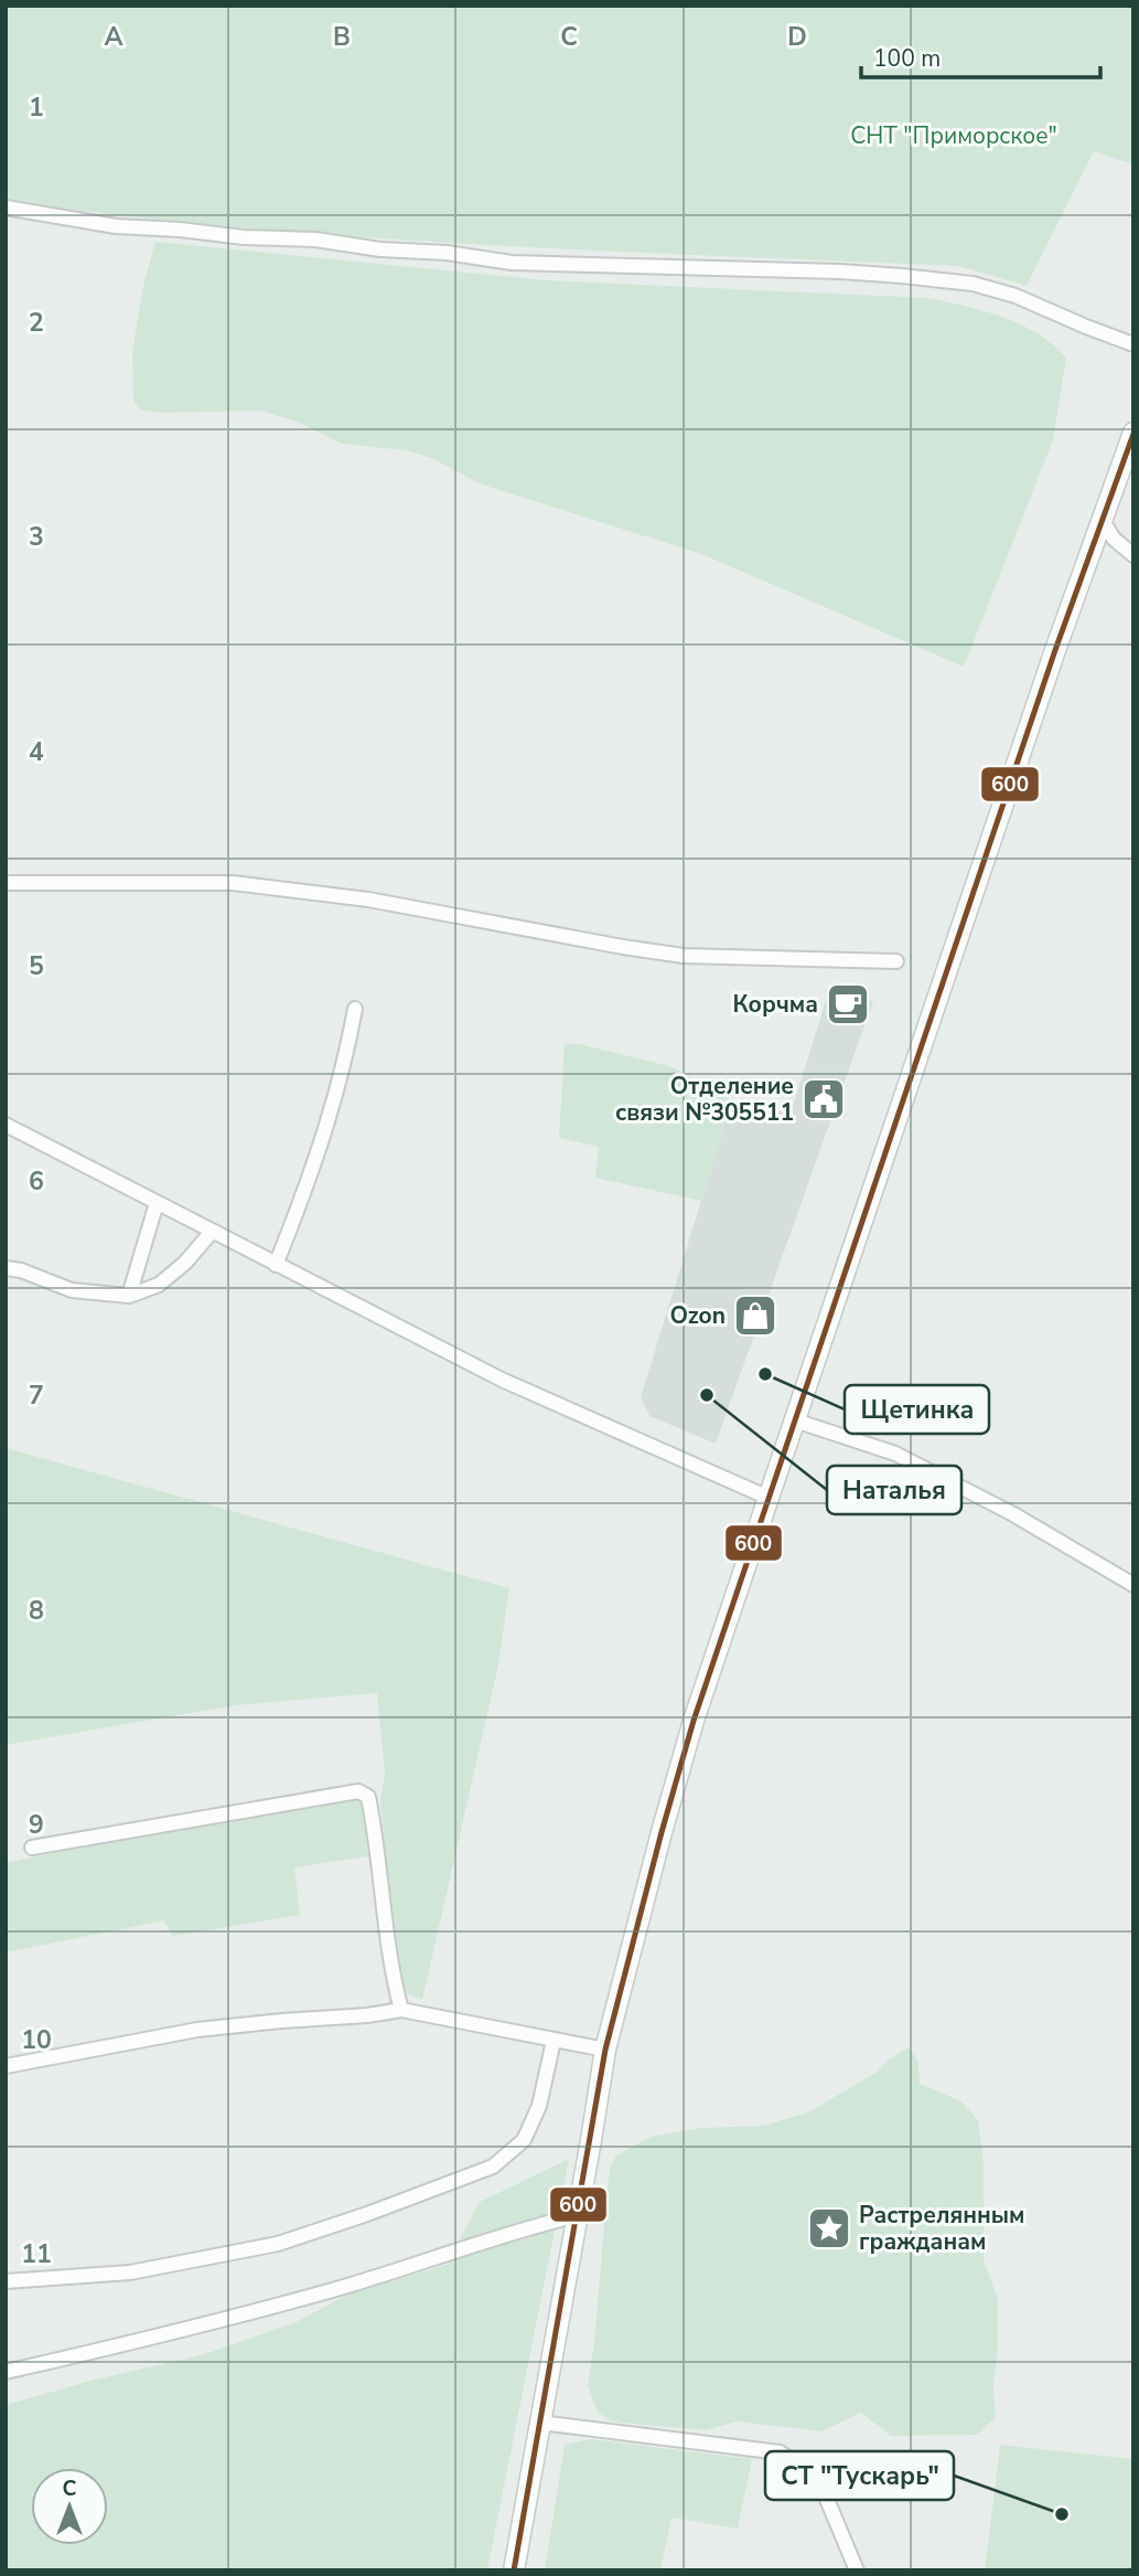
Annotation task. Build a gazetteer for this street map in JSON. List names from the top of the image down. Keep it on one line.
{"parks":["СНТ \"Приморское\""],"places":{"cafe":["Корчма"],"public building":["Отделение связи №305511"],"shop":["Ozon"],"other":["Щетинка","Наталья","СТ \"Тускарь\""],"place":["Растрелянным гражданам"]},"lines":["transit line 600"],"scale_bar":"100 m","north":"top","grid":{"columns":["A","B","C","D"],"rows":["1","2","3","4","5","6","7","8","9","10","11"]}}
